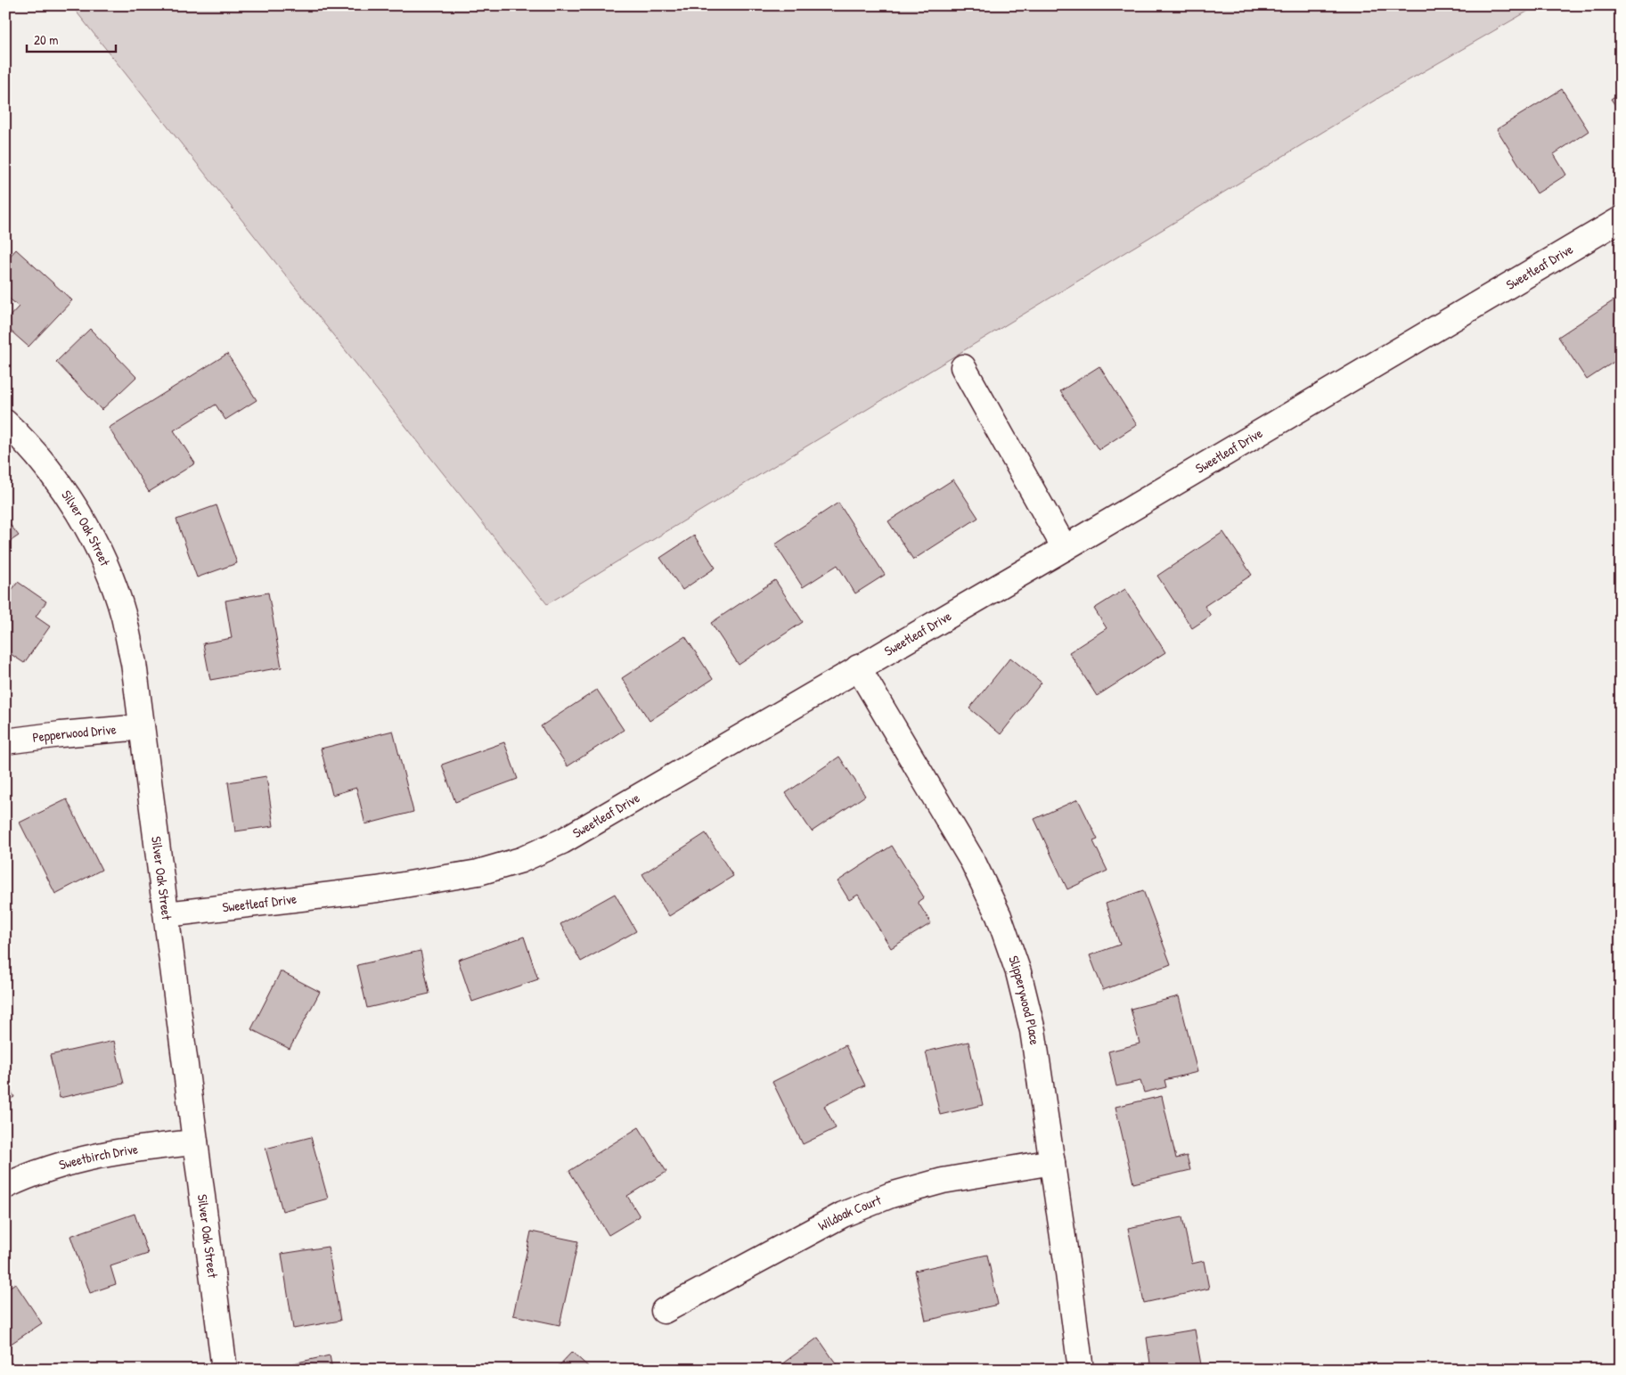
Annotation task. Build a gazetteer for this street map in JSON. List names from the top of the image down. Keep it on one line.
{"streets":{"street":["Sweetleaf Drive","Silver Oak Street","Pepperwood Drive","Slipperywood Place","Sweetbirch Drive","Wildoak Court"]},"crossings":[["Sweetleaf Drive","Silver Oak Street"],["Sweetleaf Drive","Slipperywood Place"],["Silver Oak Street","Pepperwood Drive"],["Silver Oak Street","Sweetbirch Drive"],["Slipperywood Place","Wildoak Court"]],"scale_bar":"20 m"}
